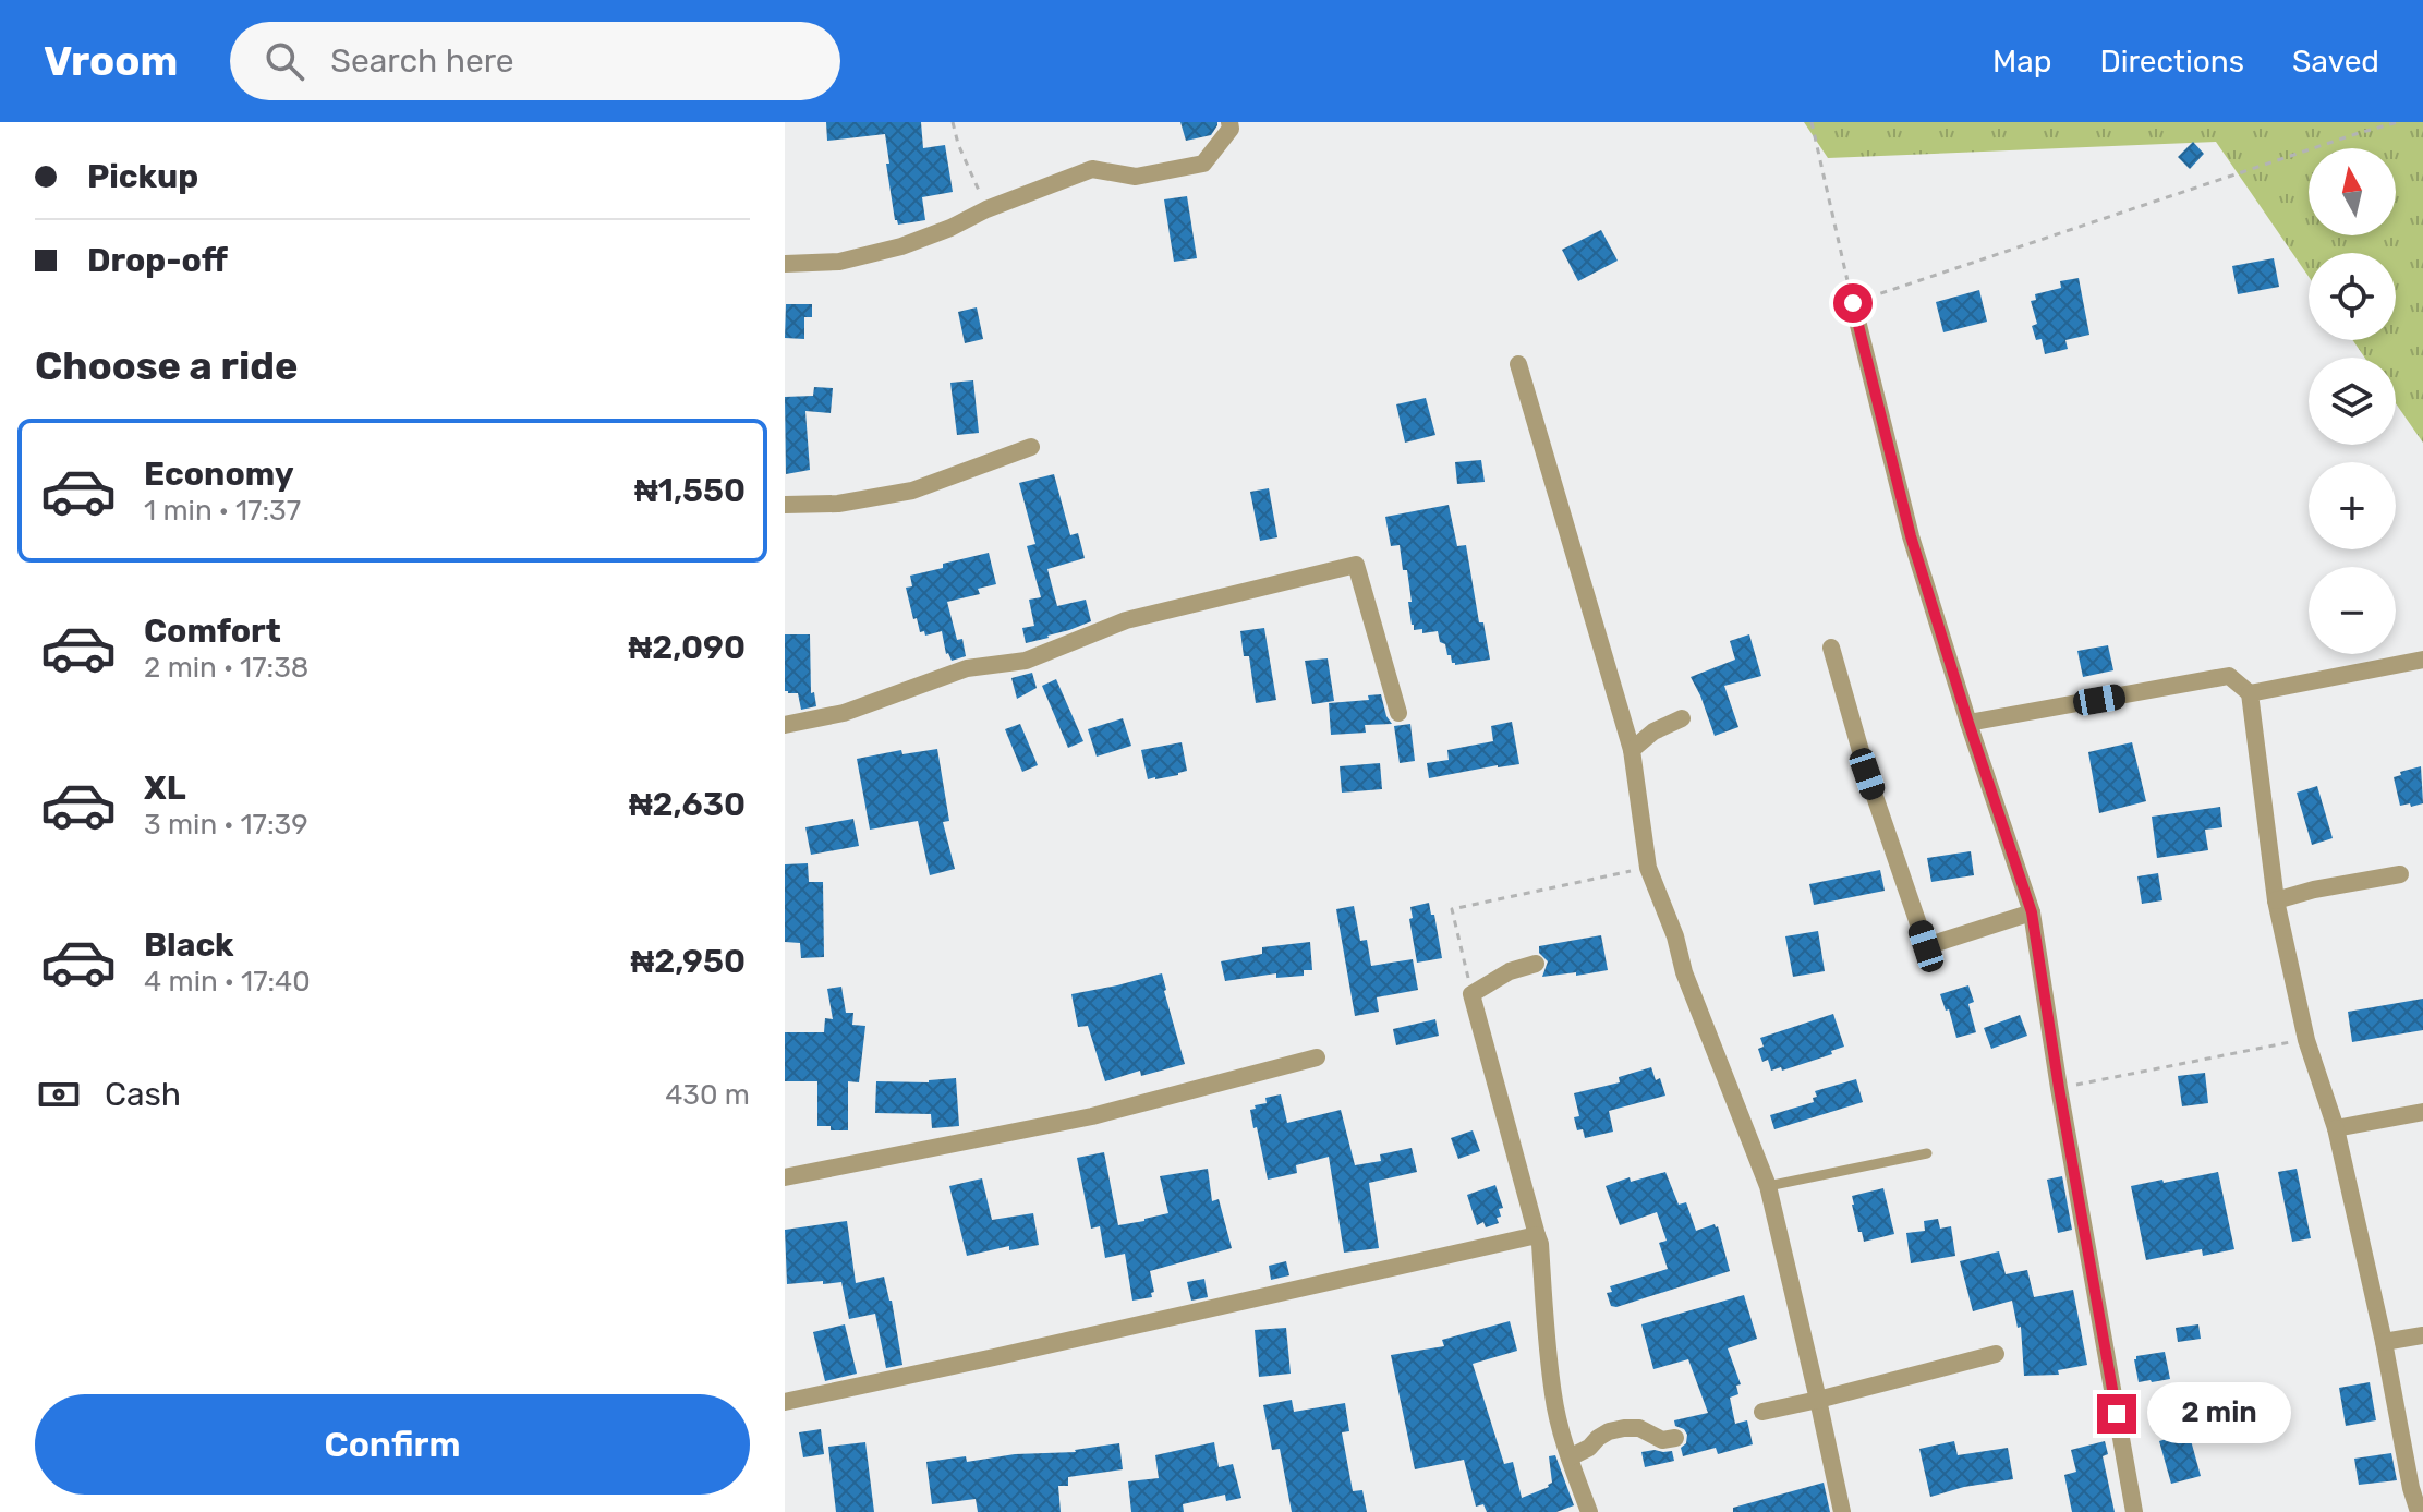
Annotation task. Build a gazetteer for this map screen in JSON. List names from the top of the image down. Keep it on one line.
{"north":"top","page":{"header":"Vroom","search":"Search here","nav":["Map","Directions","Saved"],"banner":["Pickup","Drop-off"],"map_buttons":["+","−"],"heading":"Choose a ride","list":[{"name":"Economy","note":"1 min · 17:37","value":"₦1,550"},{"name":"Comfort","note":"2 min · 17:38","value":"₦2,090"},{"name":"XL","note":"3 min · 17:39","value":"₦2,630"},{"name":"Black","note":"4 min · 17:40","value":"₦2,950"}],"pay":["Cash","430 m"],"buttons":"Confirm","bubble":"2 min"}}
